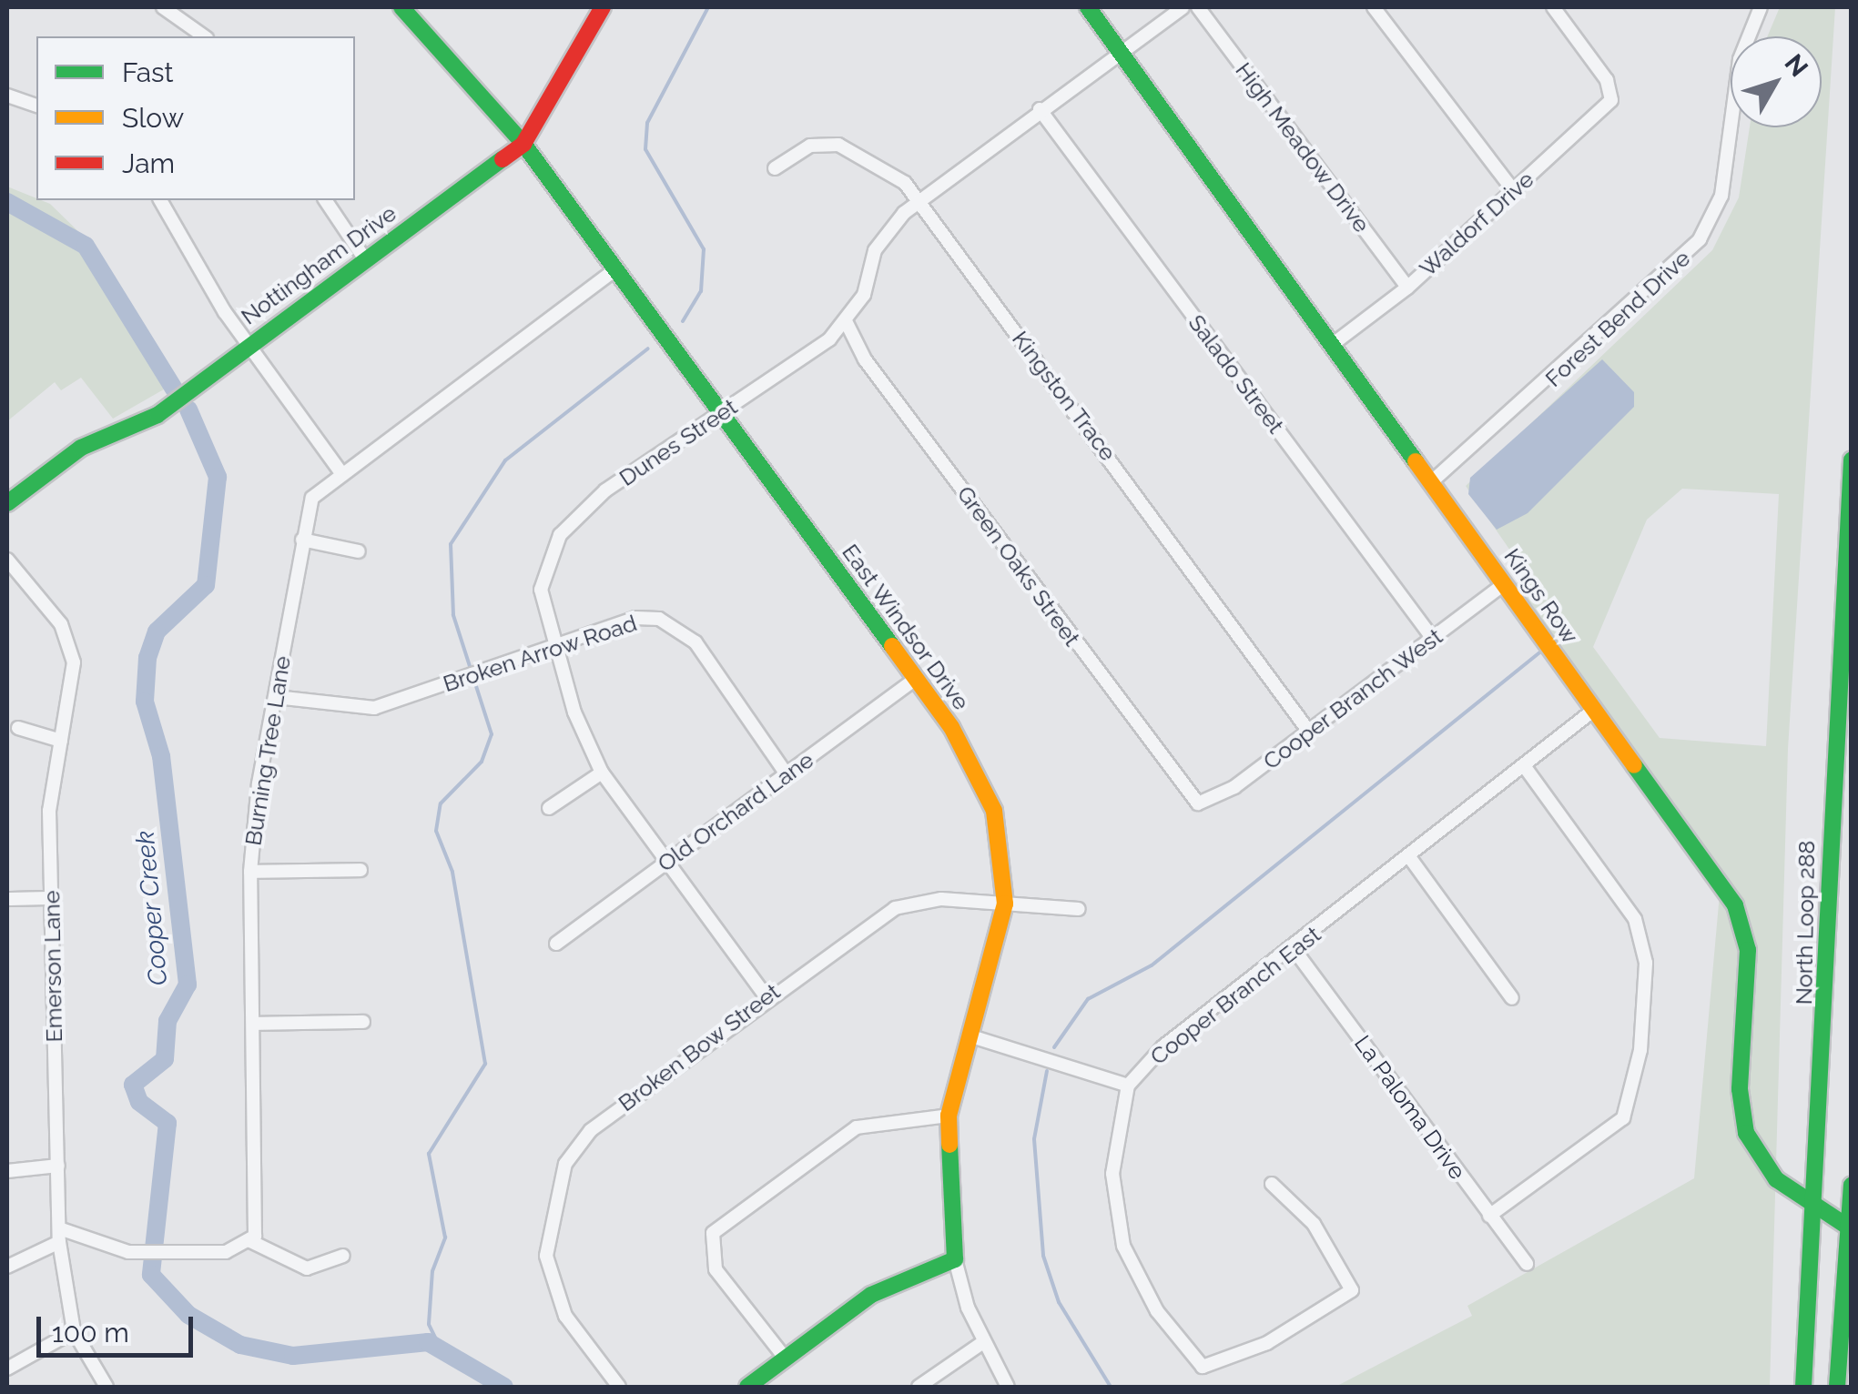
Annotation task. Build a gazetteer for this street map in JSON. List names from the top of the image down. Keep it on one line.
{"streets":{"main road":["Nottingham Drive","Kings Row","East Windsor Drive","North Loop 288"],"street":["High Meadow Drive","Waldorf Drive","Forest Bend Drive","Salado Street","Kingston Trace","Dunes Street","Green Oaks Street","Broken Arrow Road","Cooper Branch West","Burning Tree Lane","Old Orchard Lane","Emerson Lane","Cooper Branch East","Broken Bow Street","La Paloma Drive"]},"crossings":[["High Meadow Drive","Waldorf Drive"],["Waldorf Drive","Kings Row"],["Nottingham Drive","East Windsor Drive"],["Forest Bend Drive","Kings Row"],["Salado Street","Cooper Branch West"],["Kingston Trace","Cooper Branch West"],["Dunes Street","Green Oaks Street"],["Dunes Street","East Windsor Drive"],["Dunes Street","Broken Arrow Road"],["Dunes Street","Old Orchard Lane"],["Dunes Street","Broken Bow Street"],["Green Oaks Street","Cooper Branch West"],["Kings Row","Cooper Branch West"],["Kings Row","North Loop 288"],["Kings Row","Cooper Branch East"],["East Windsor Drive","Burning Tree Lane"],["East Windsor Drive","Old Orchard Lane"],["East Windsor Drive","Broken Bow Street"],["Broken Arrow Road","Burning Tree Lane"],["Broken Arrow Road","Old Orchard Lane"],["Cooper Branch East","La Paloma Drive"]],"water":["Cooper Creek"],"legend":["Fast","Slow","Jam"],"scale_bar":"100 m","north":"top right"}
